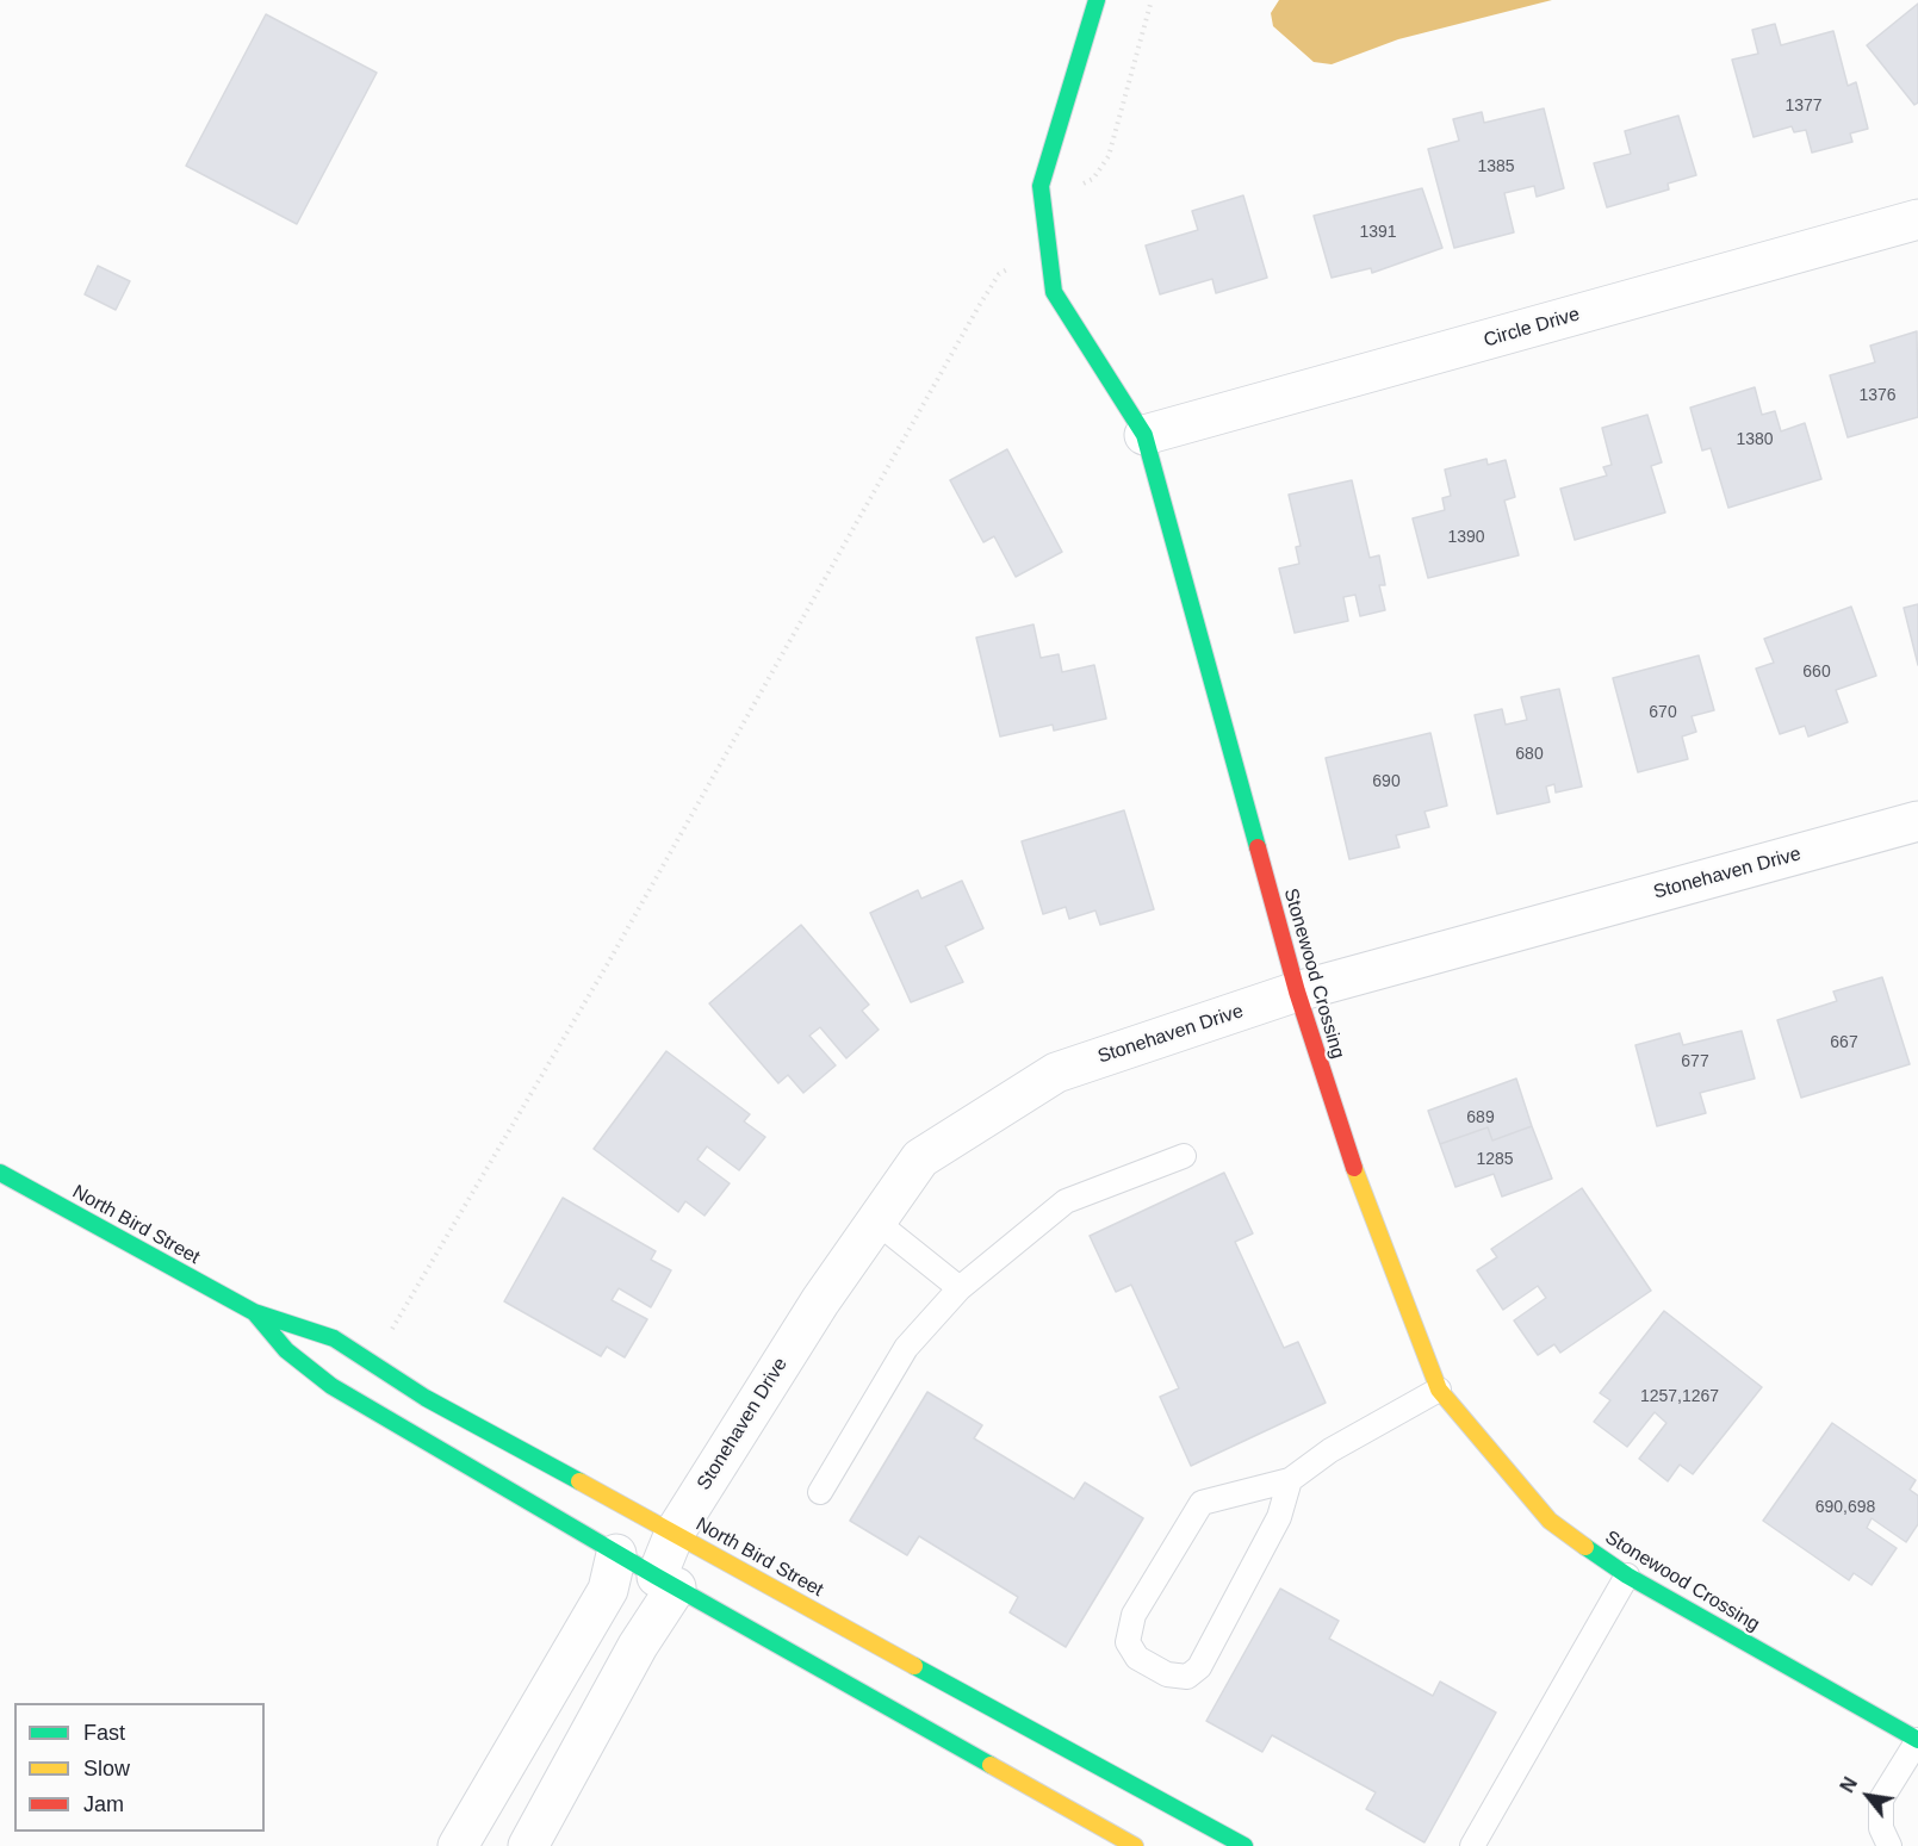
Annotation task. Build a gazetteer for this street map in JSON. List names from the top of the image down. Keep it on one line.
{"streets":{"street":["Circle Drive","Stonehaven Drive","Stonewood Crossing","North Bird Street"]},"crossings":[["Circle Drive","Stonewood Crossing"],["Stonehaven Drive","Stonewood Crossing"],["Stonehaven Drive","North Bird Street"]],"house_numbers":["1377","1385","1391","1376","1380","1390","660","670","680","690","667","677","689","1285","1257,1267","690,698"],"legend":["Fast","Slow","Jam"],"north":"top left"}
